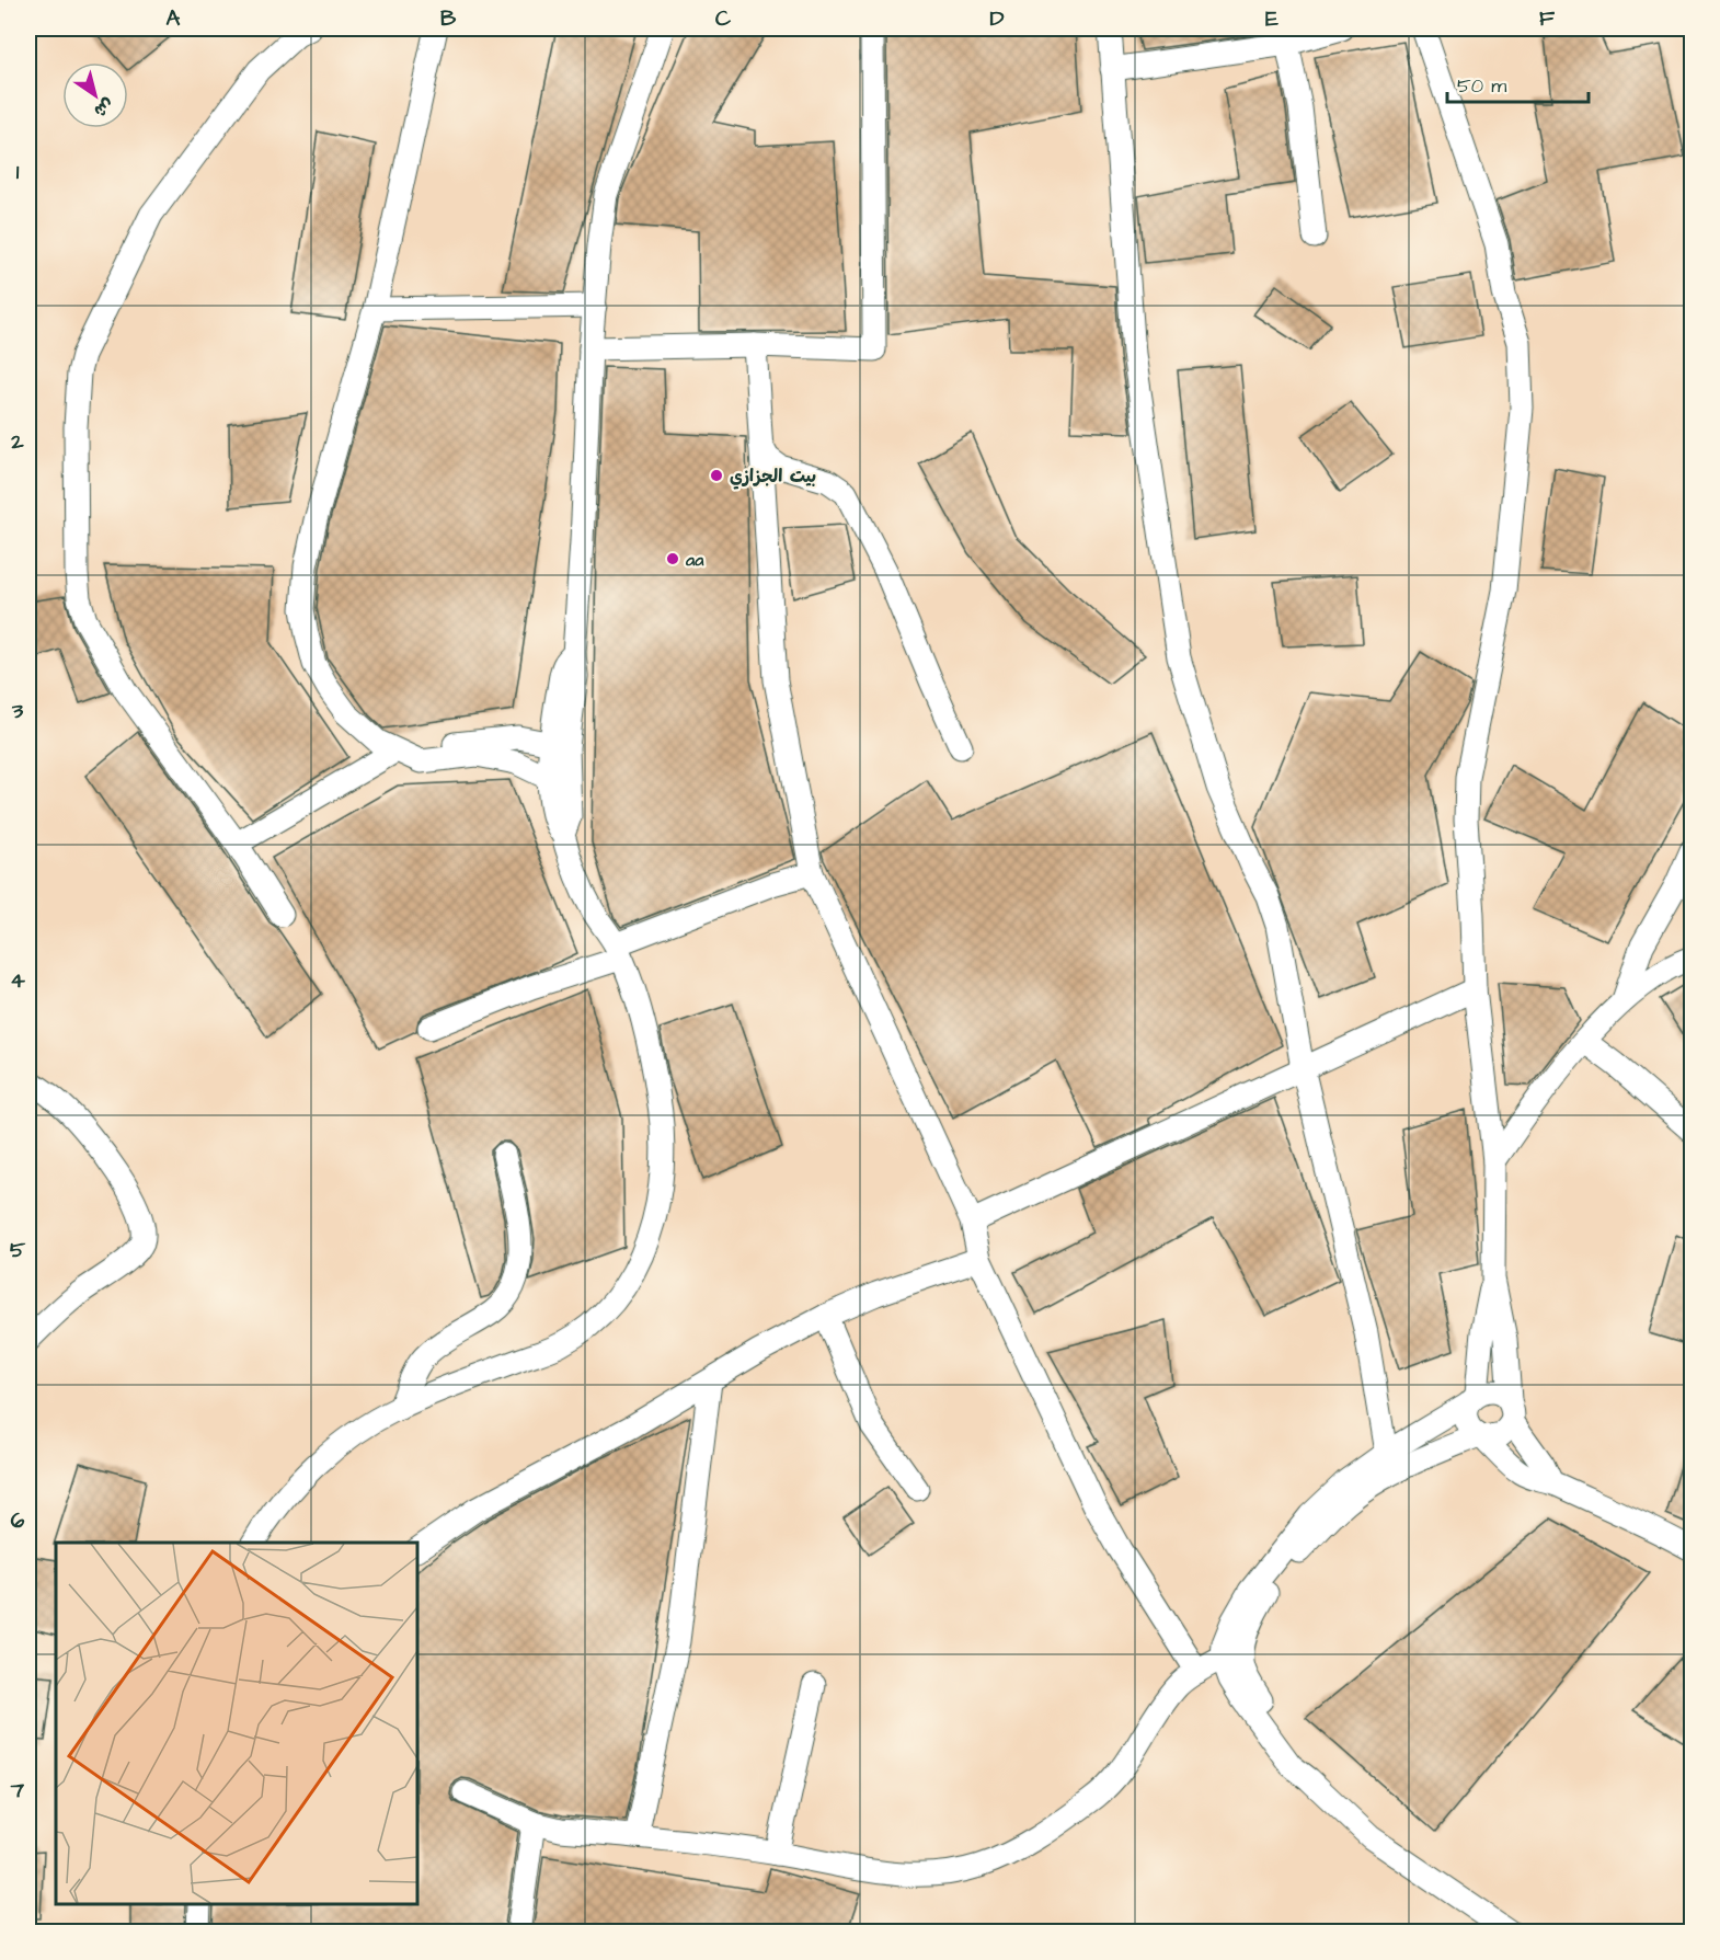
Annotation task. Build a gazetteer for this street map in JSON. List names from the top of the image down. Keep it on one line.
{"places":["بيت الجزازي","aa"],"scale_bar":"50 m","north":"bottom right","grid":{"columns":["A","B","C","D","E","F"],"rows":["1","2","3","4","5","6","7"]}}
